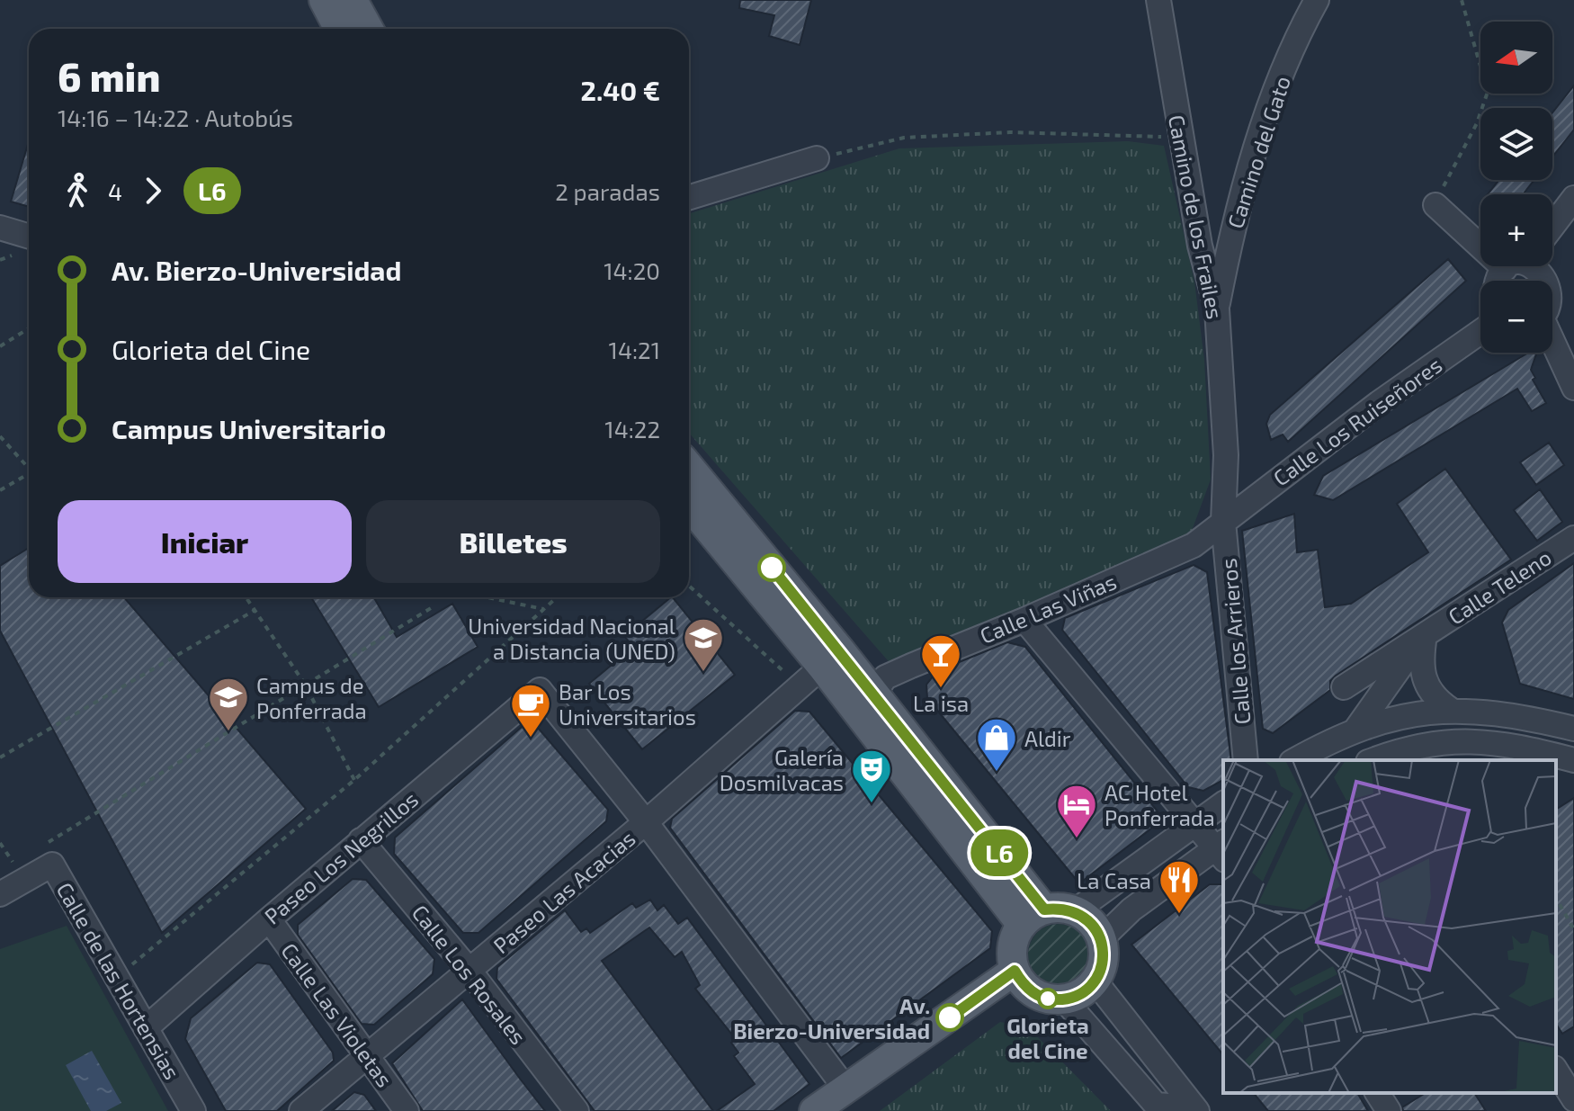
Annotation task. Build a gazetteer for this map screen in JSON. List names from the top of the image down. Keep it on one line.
{"streets":{"street":["Camino del Gato","Camino de los Frailes","Calle Los Ruiseñores","Calle Teleno","Calle Las Viñas","Calle los Arrieros","Paseo Los Negrillos","Paseo Las Acacias","Calle Los Rosales","Calle de las Hortensias","Calle Las Violetas"]},"crossings":[["Camino del Gato","Camino de los Frailes"],["Camino de los Frailes","Calle Los Ruiseñores"],["Camino de los Frailes","Calle Las Viñas"],["Camino de los Frailes","Calle los Arrieros"],["Calle Los Ruiseñores","Calle Las Viñas"],["Calle Los Ruiseñores","Calle los Arrieros"],["Calle Las Viñas","Calle los Arrieros"],["Paseo Los Negrillos","Paseo Las Acacias"],["Paseo Los Negrillos","Calle Los Rosales"],["Paseo Los Negrillos","Calle de las Hortensias"],["Paseo Los Negrillos","Calle Las Violetas"],["Paseo Las Acacias","Calle Los Rosales"],["Paseo Las Acacias","Calle Las Violetas"]],"places":{"school or university":["Universidad Nacional a Distancia (UNED)","Campus de Ponferrada"],"bar":["La isa"],"cafe":["Bar Los Universitarios"],"shop":["Aldir"],"theatre":["Galería Dosmilvacas"],"hotel":["AC Hotel Ponferrada"],"restaurant":["La Casa"],"other":["Glorieta del Cine","Av. Bierzo-Universidad"]},"lines":["bus line L6"],"north":"left","page":{"on_map":"L6","map_buttons":["+","−"],"heading":["6 min","14:16 – 14:22 · Autobús","2.40 €"],"legs":["4","L6","2 paradas"],"list":[{"name":"Av. Bierzo-Universidad","value":"14:20"},{"name":"Glorieta del Cine","value":"14:21"},{"name":"Campus Universitario","value":"14:22"}],"buttons":["Iniciar","Billetes"]}}
